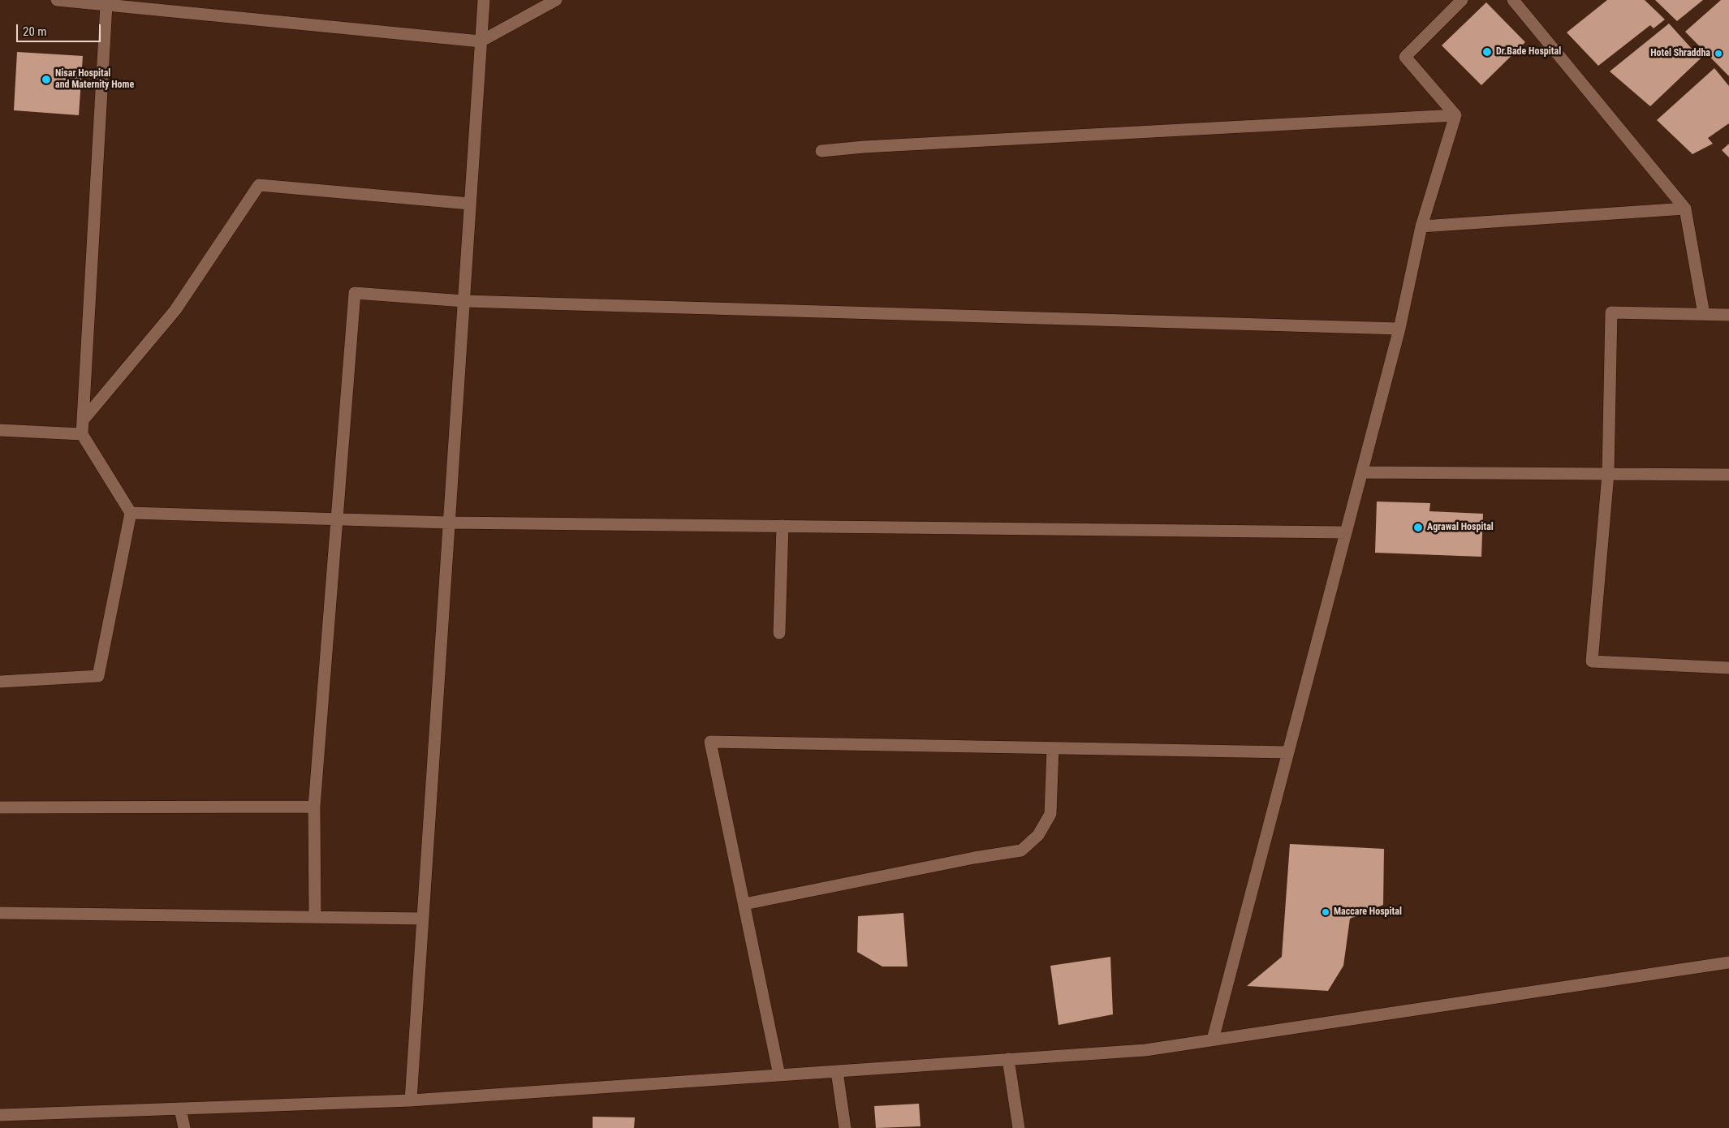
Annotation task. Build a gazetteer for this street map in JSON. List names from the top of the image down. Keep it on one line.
{"places":["Dr.Bade Hospital","Hotel Shraddha","Nisar Hospital and Maternity Home","Agrawal Hospital","Maccare Hospital"],"scale_bar":"20 m"}
